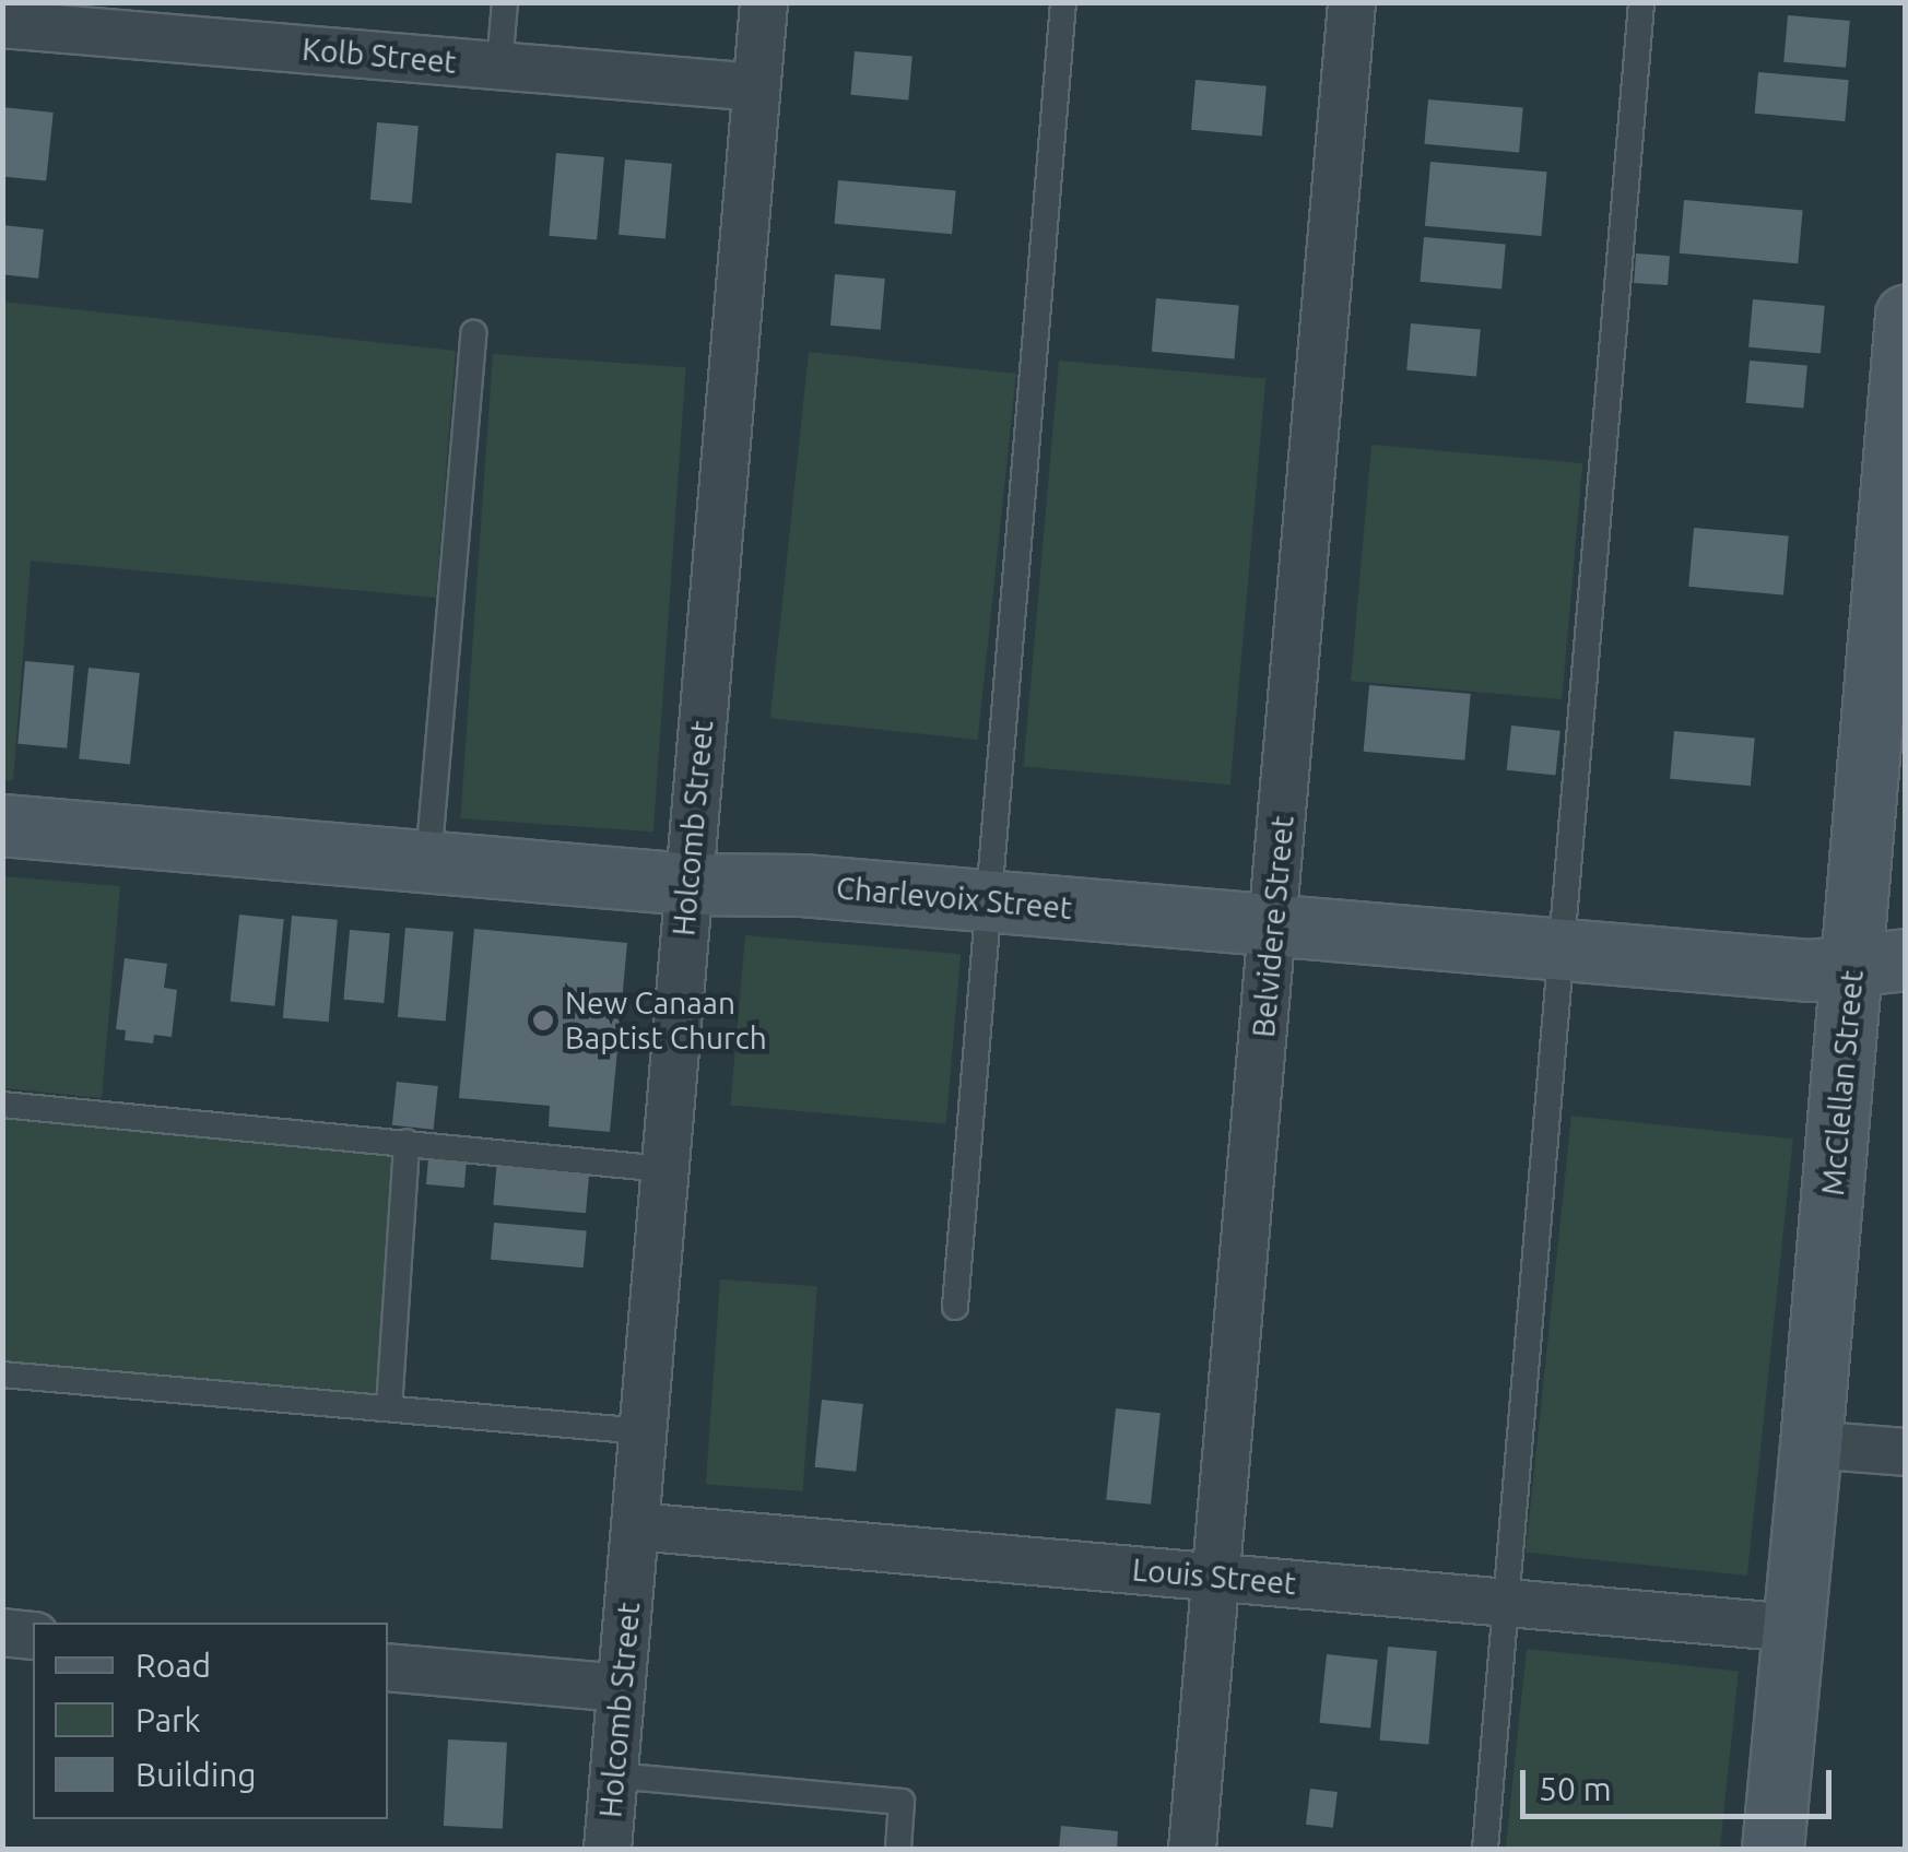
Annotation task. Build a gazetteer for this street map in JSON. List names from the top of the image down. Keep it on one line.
{"streets":{"street":["Kolb Street","Holcomb Street","Charlevoix Street","Belvidere Street","McClellan Street","Louis Street"]},"crossings":[["Kolb Street","Holcomb Street"],["Holcomb Street","Charlevoix Street"],["Holcomb Street","Louis Street"],["Charlevoix Street","Belvidere Street"],["Charlevoix Street","McClellan Street"],["Belvidere Street","Louis Street"],["McClellan Street","Louis Street"]],"places":["New Canaan Baptist Church"],"legend":["Road","Park","Building"],"scale_bar":"50 m"}
